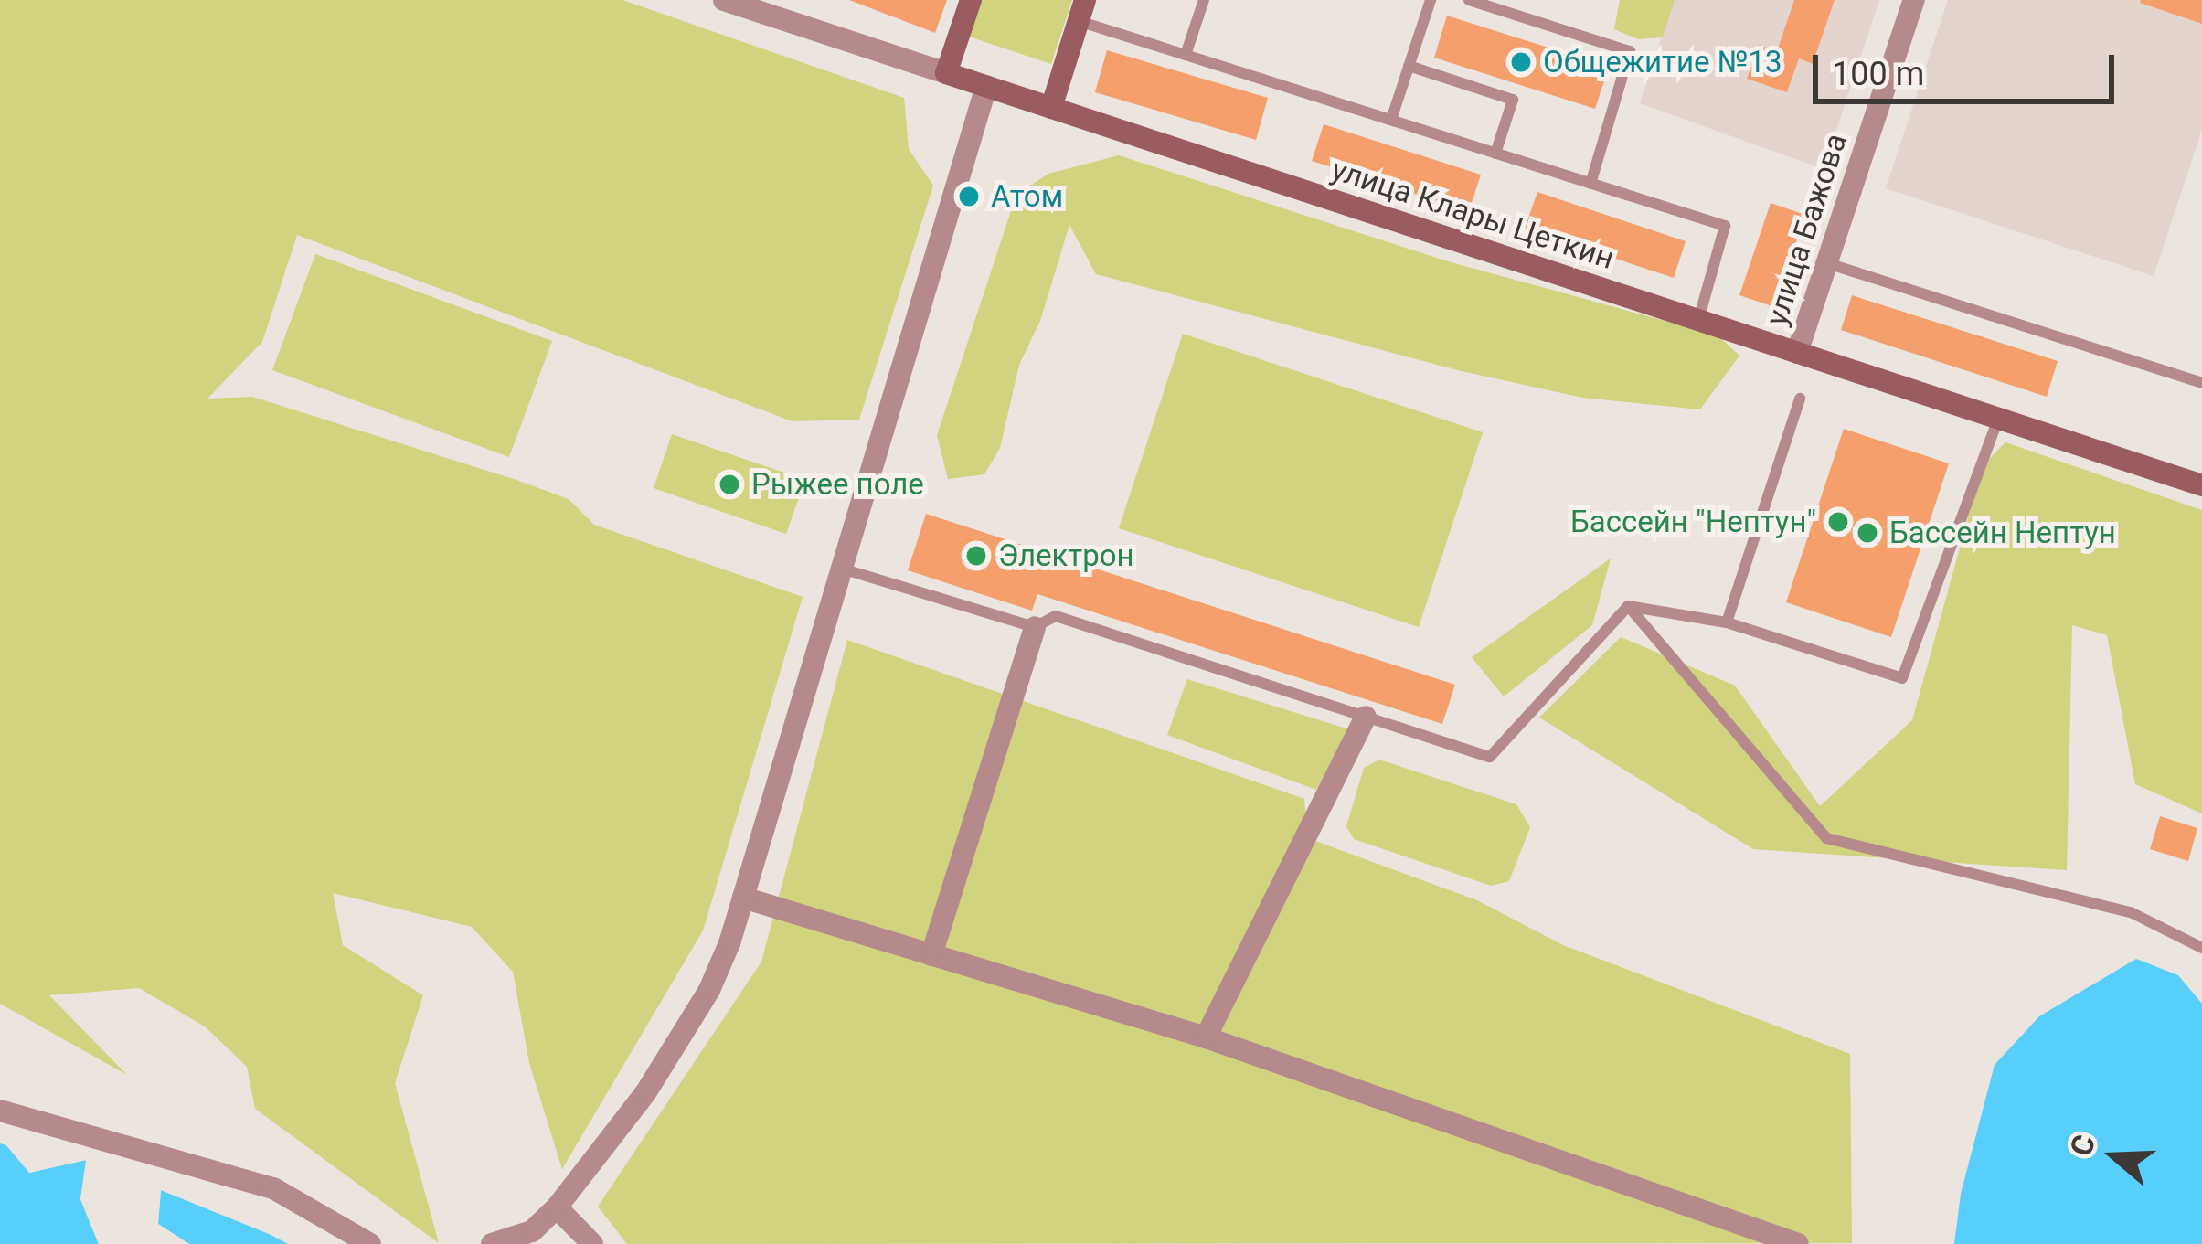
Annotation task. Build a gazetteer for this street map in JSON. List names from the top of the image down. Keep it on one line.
{"streets":{"street":["улица Клары Цеткин","улица Бажова"]},"crossings":[["улица Клары Цеткин","улица Бажова"]],"places":["Общежитие №13","Атом","Рыжее поле","Бассейн \"Нептун\"","Бассейн Нептун","Электрон"],"scale_bar":"100 m","north":"left"}
